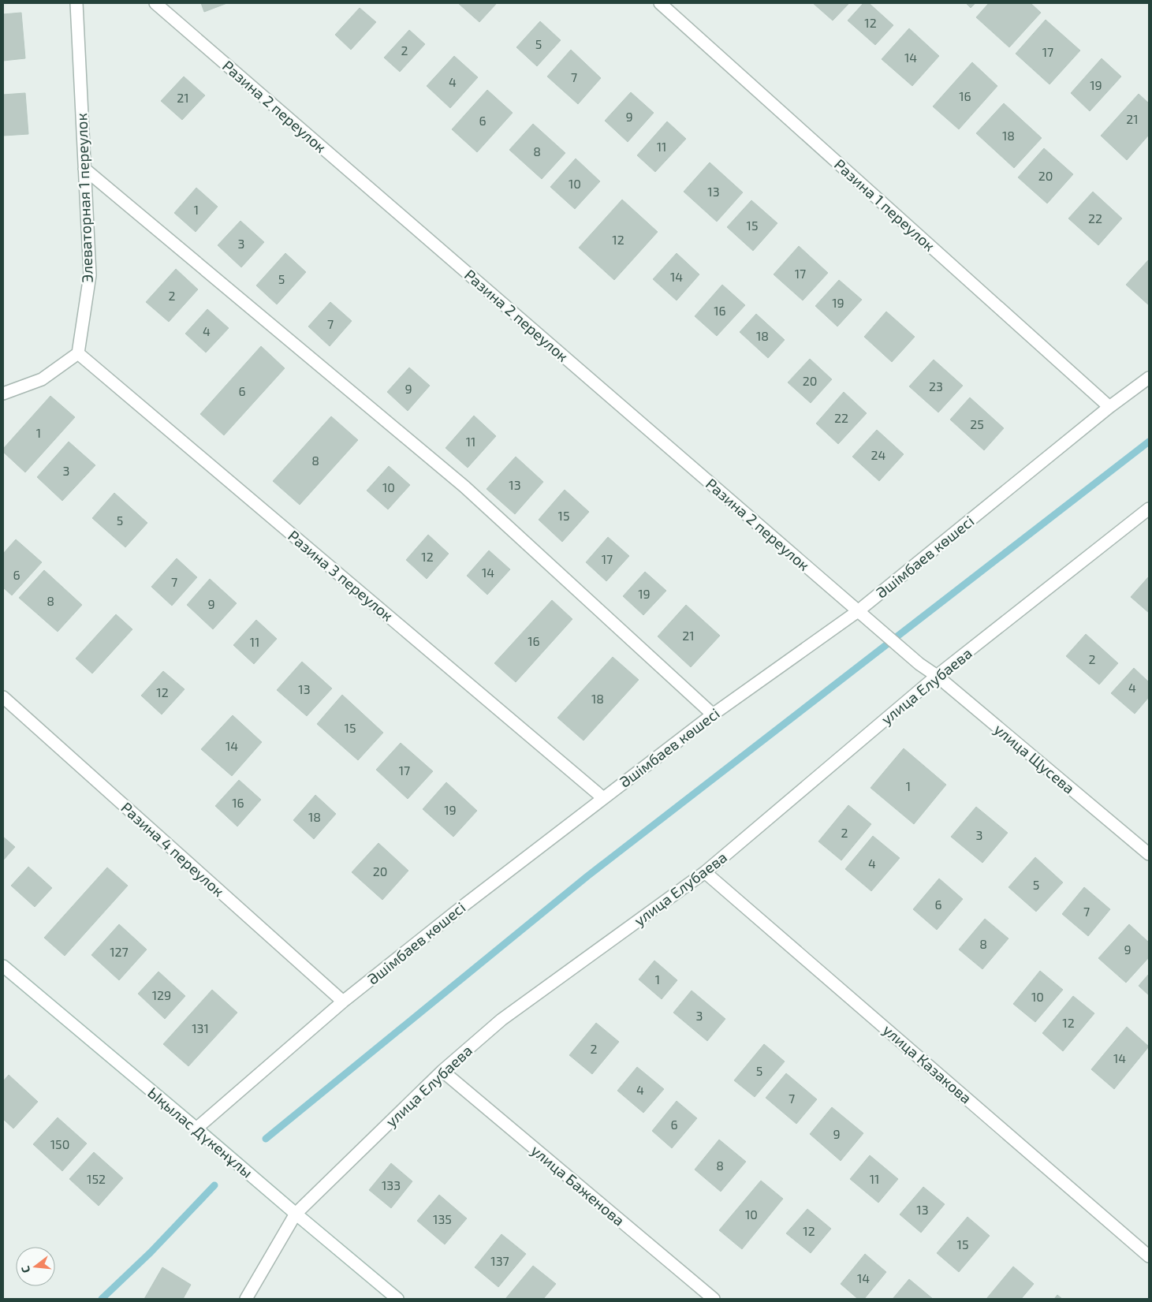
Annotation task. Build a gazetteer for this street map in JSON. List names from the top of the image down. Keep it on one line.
{"streets":{"street":["Разина 2 переулок","Элеваторная 1 переулок","Разина 1 переулок","Әшімбаев көшесі","Разина 3 переулок","улица Елубаева","улица Щусева","Разина 4 переулок","улица Казакова","Ықылас Дүкенұлы","улица Баженова"]},"crossings":[["Разина 2 переулок","Әшімбаев көшесі"],["Разина 2 переулок","улица Щусева"],["Элеваторная 1 переулок","Разина 3 переулок"],["Разина 1 переулок","Әшімбаев көшесі"],["Әшімбаев көшесі","Разина 3 переулок"],["Әшімбаев көшесі","Разина 4 переулок"],["Әшімбаев көшесі","Ықылас Дүкенұлы"],["улица Елубаева","улица Щусева"],["улица Елубаева","улица Казакова"],["улица Елубаева","Ықылас Дүкенұлы"],["улица Елубаева","улица Баженова"]],"house_numbers":["12","5","2","17","14","7","4","19","16","21","9","21","6","18","11","8","20","10","13","1","22","15","12","3","17","14","5","2","19","16","7","4","18","20","23","9","6","22","25","1","11","24","8","3","13","10","15","5","12","17","14","6","7","19","8","9","21","16","11","2","4","13","12","18","15","14","17","1","16","19","18","2","3","4","20","5","6","7","8","9","127","1","129","10","3","12","131","2","14","5","4","7","6","9","150","8","152","11","133","13","10","135","12","15","137","14"],"north":"left"}
